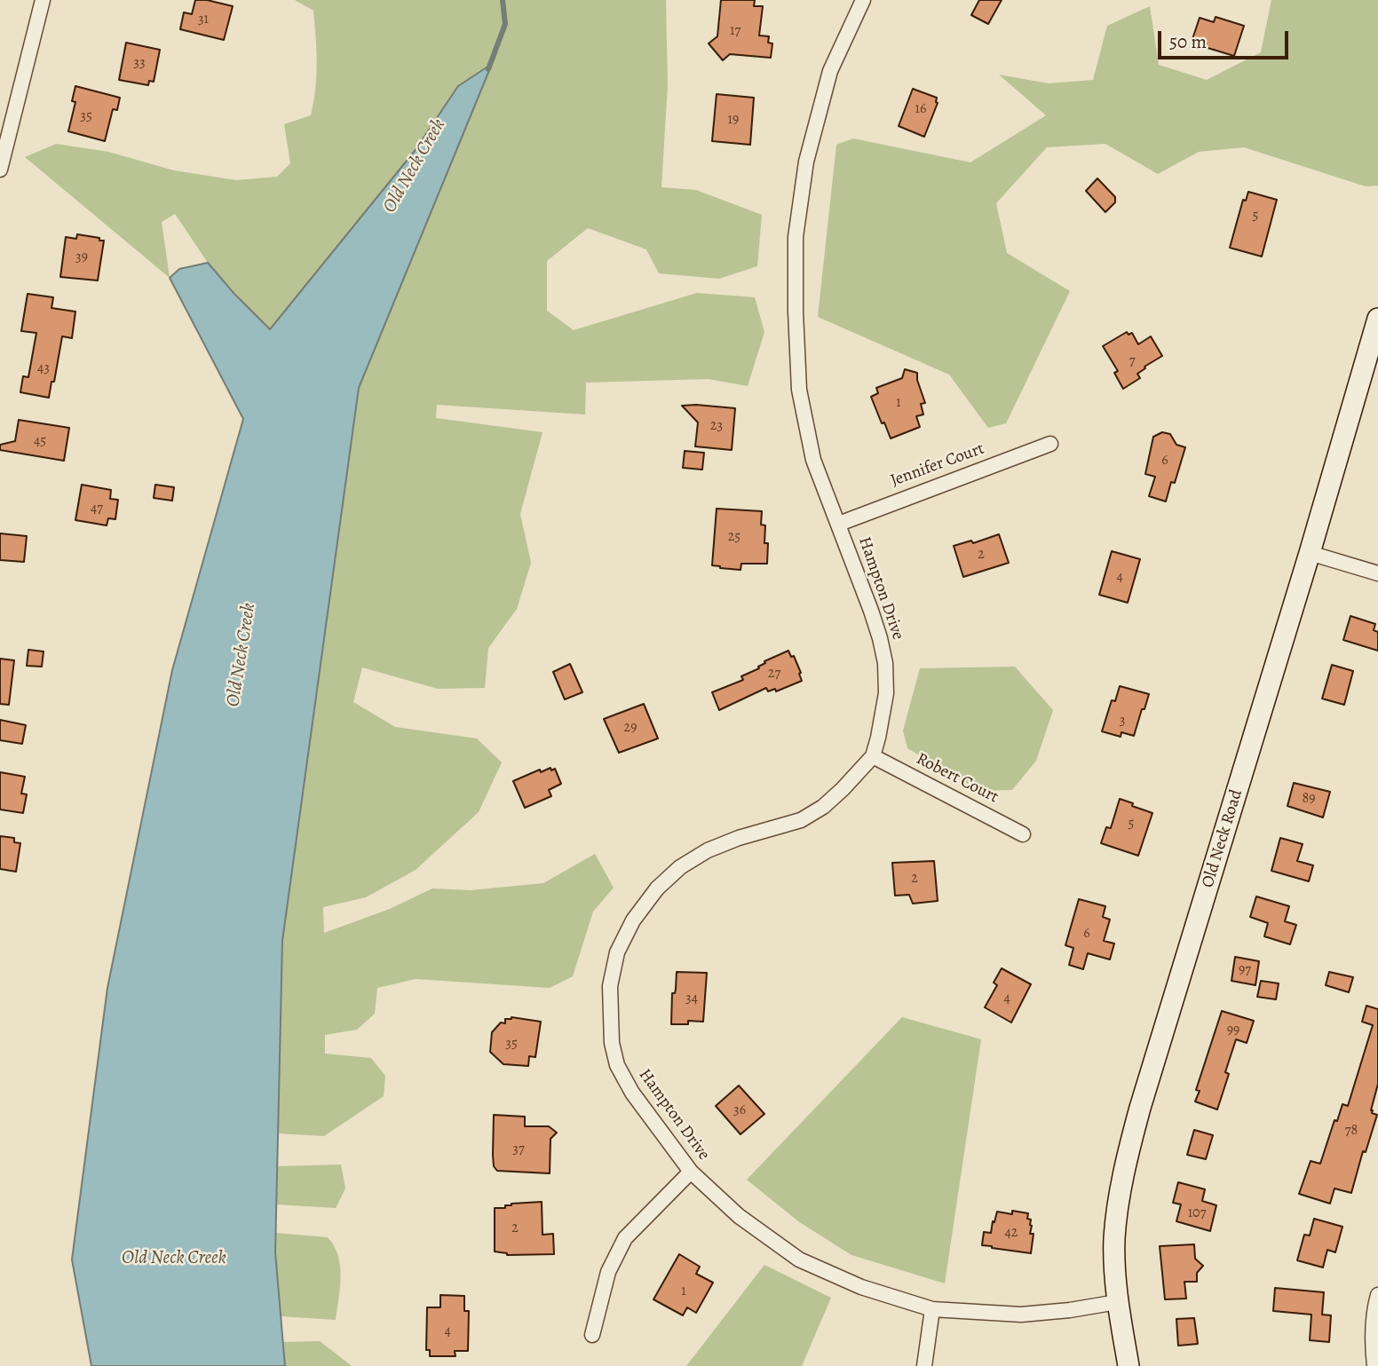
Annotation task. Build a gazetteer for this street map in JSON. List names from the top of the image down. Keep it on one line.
{"streets":{"street":["Jennifer Court","Hampton Drive","Robert Court","Old Neck Road"]},"crossings":[["Jennifer Court","Hampton Drive"],["Hampton Drive","Robert Court"],["Hampton Drive","Old Neck Road"]],"water":["Old Neck Creek"],"house_numbers":["31","17","33","16","35","19","5","39","7","43","1","23","45","6","47","25","2","4","27","3","29","89","5","2","6","97","34","4","99","35","36","78","37","107","2","42","1","4"],"scale_bar":"50 m"}
